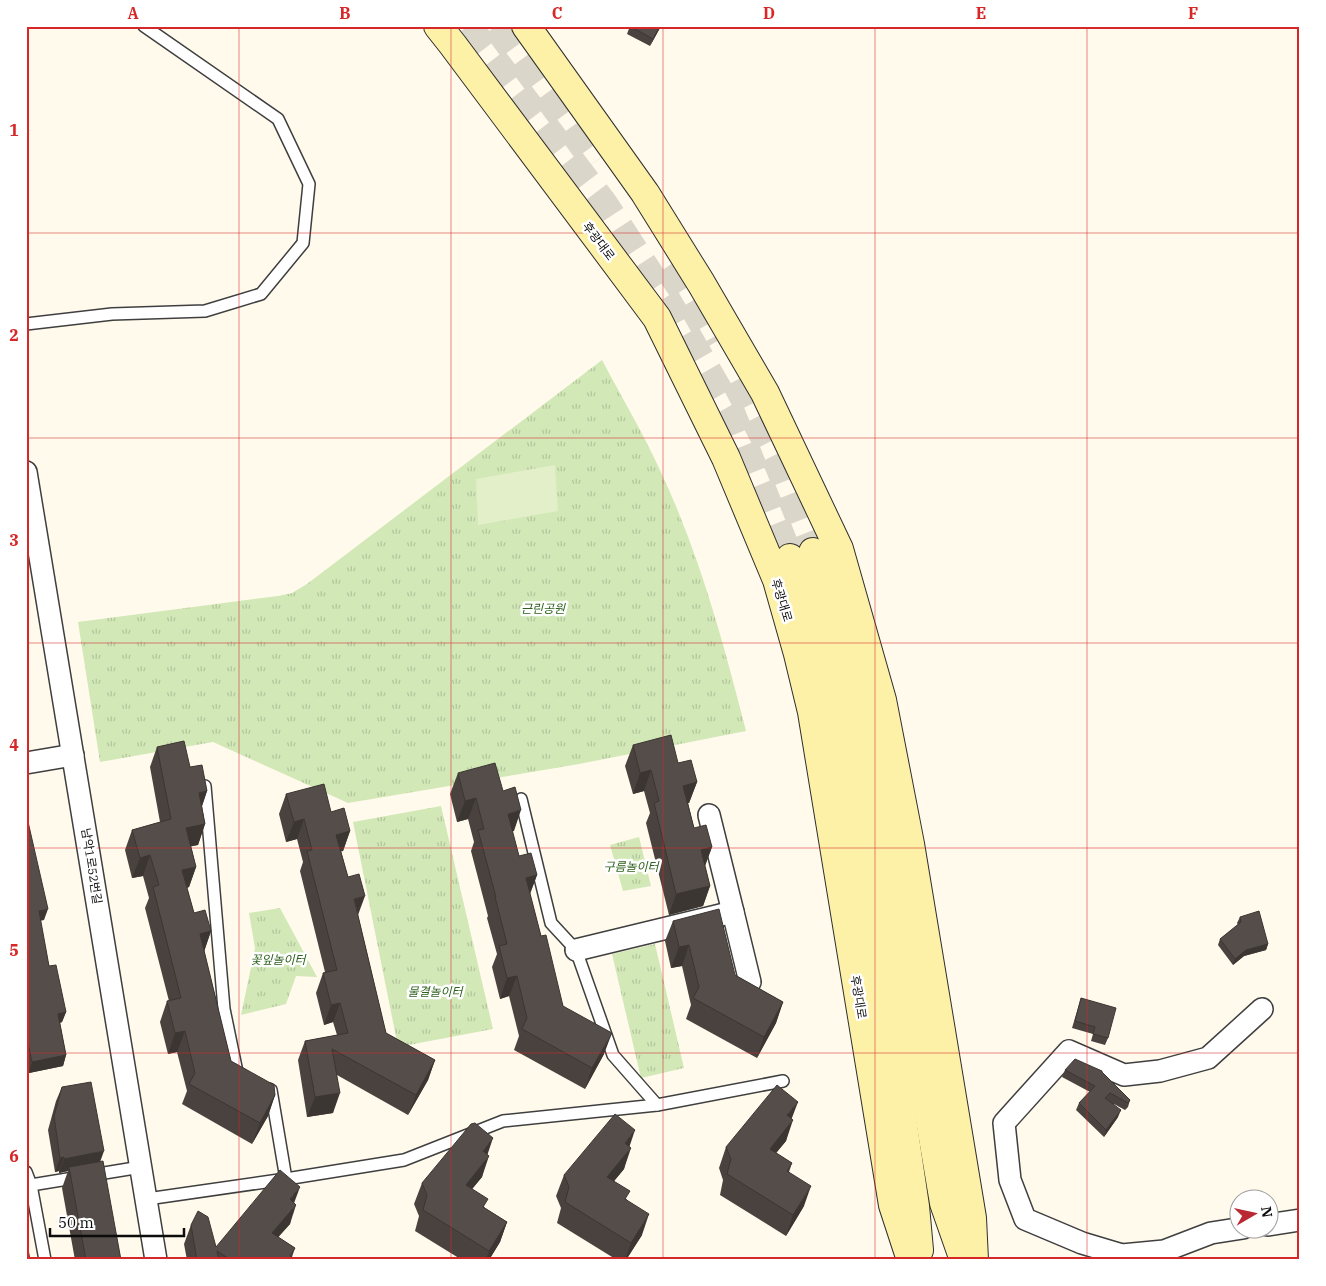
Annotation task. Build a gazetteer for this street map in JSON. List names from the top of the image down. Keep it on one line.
{"streets":{"street":["후광대로","남악1로52번길"]},"parks":["근린공원","구름놀이터","꽃잎놀이터","물결놀이터"],"scale_bar":"50 m","north":"right","grid":{"columns":["A","B","C","D","E","F"],"rows":["1","2","3","4","5","6"]}}
